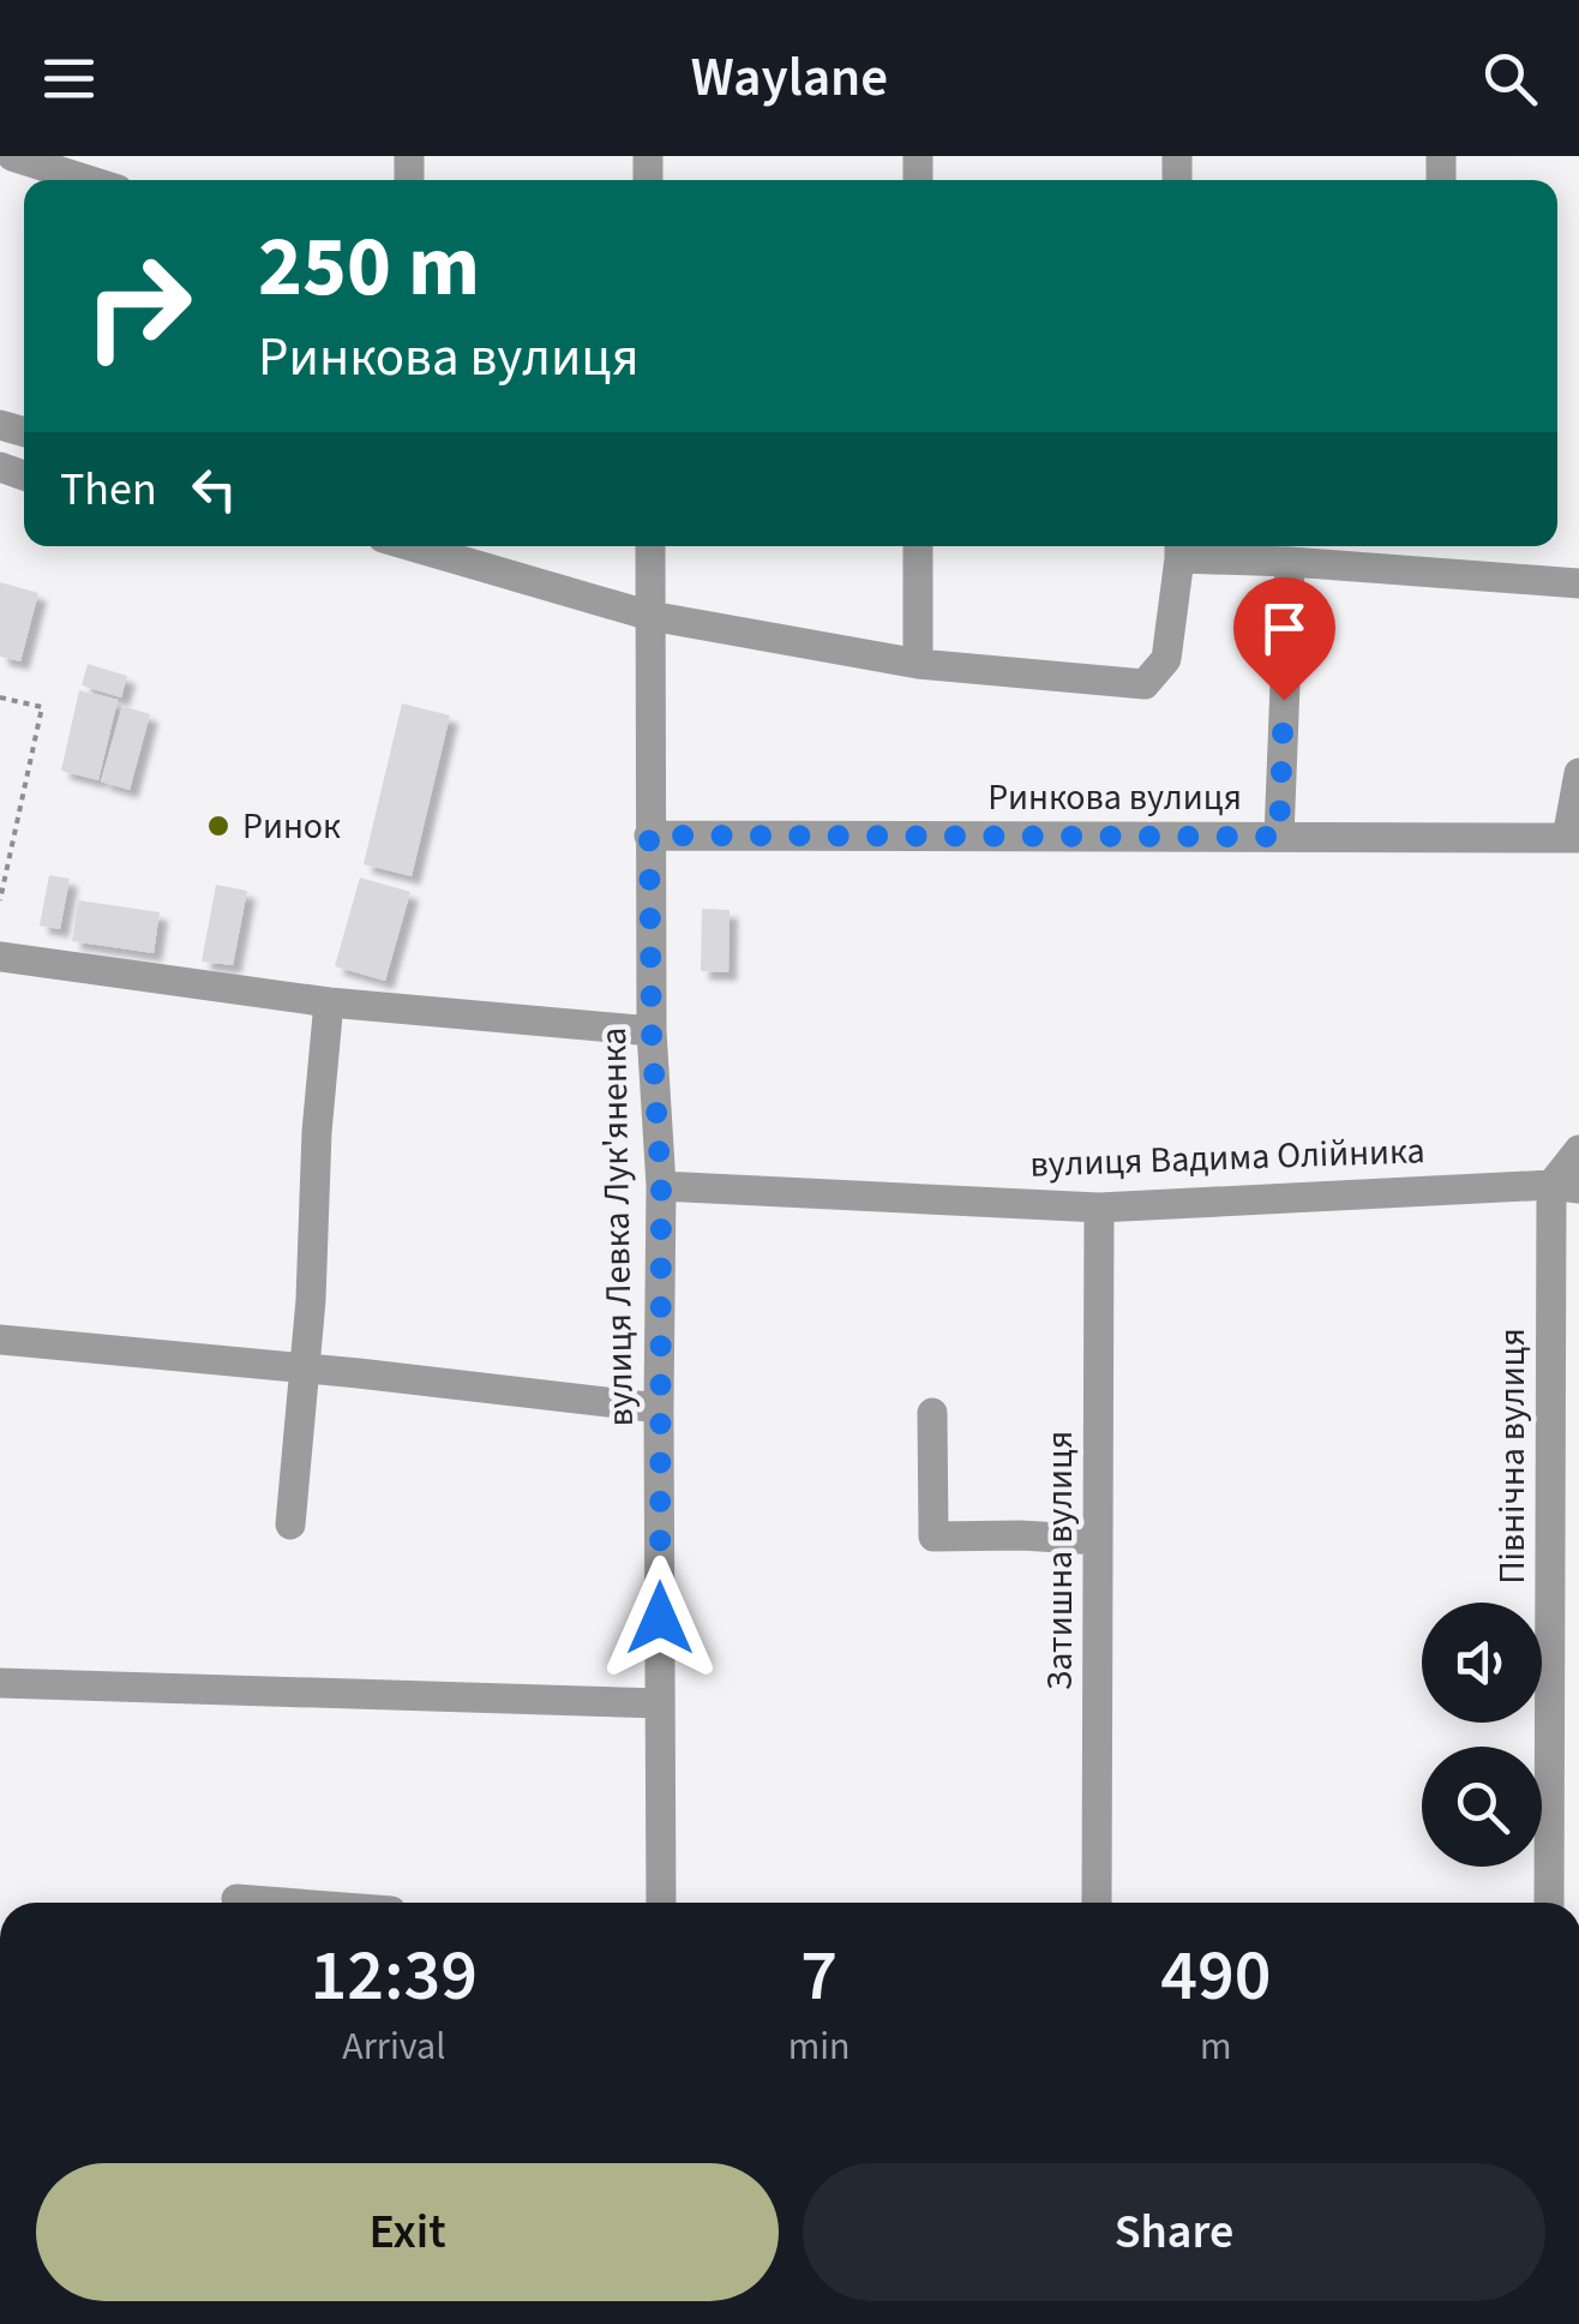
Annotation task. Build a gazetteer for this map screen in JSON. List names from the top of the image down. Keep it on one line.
{"streets":{"street":["Ринкова вулиця","вулиця Вадима Олійника","вулиця Левка Лук'яненка","Північна вулиця","Затишна вулиця"]},"crossings":[["Ринкова вулиця","вулиця Левка Лук'яненка"],["вулиця Вадима Олійника","вулиця Левка Лук'яненка"],["вулиця Вадима Олійника","Північна вулиця"],["вулиця Вадима Олійника","Затишна вулиця"]],"places":["Ринок"],"page":{"header":"Waylane","turn":["250 m","Ринкова вулиця"],"then":"Then","eta":["12:39","Arrival","7","min","490","m"],"buttons":["Exit","Share"]}}
